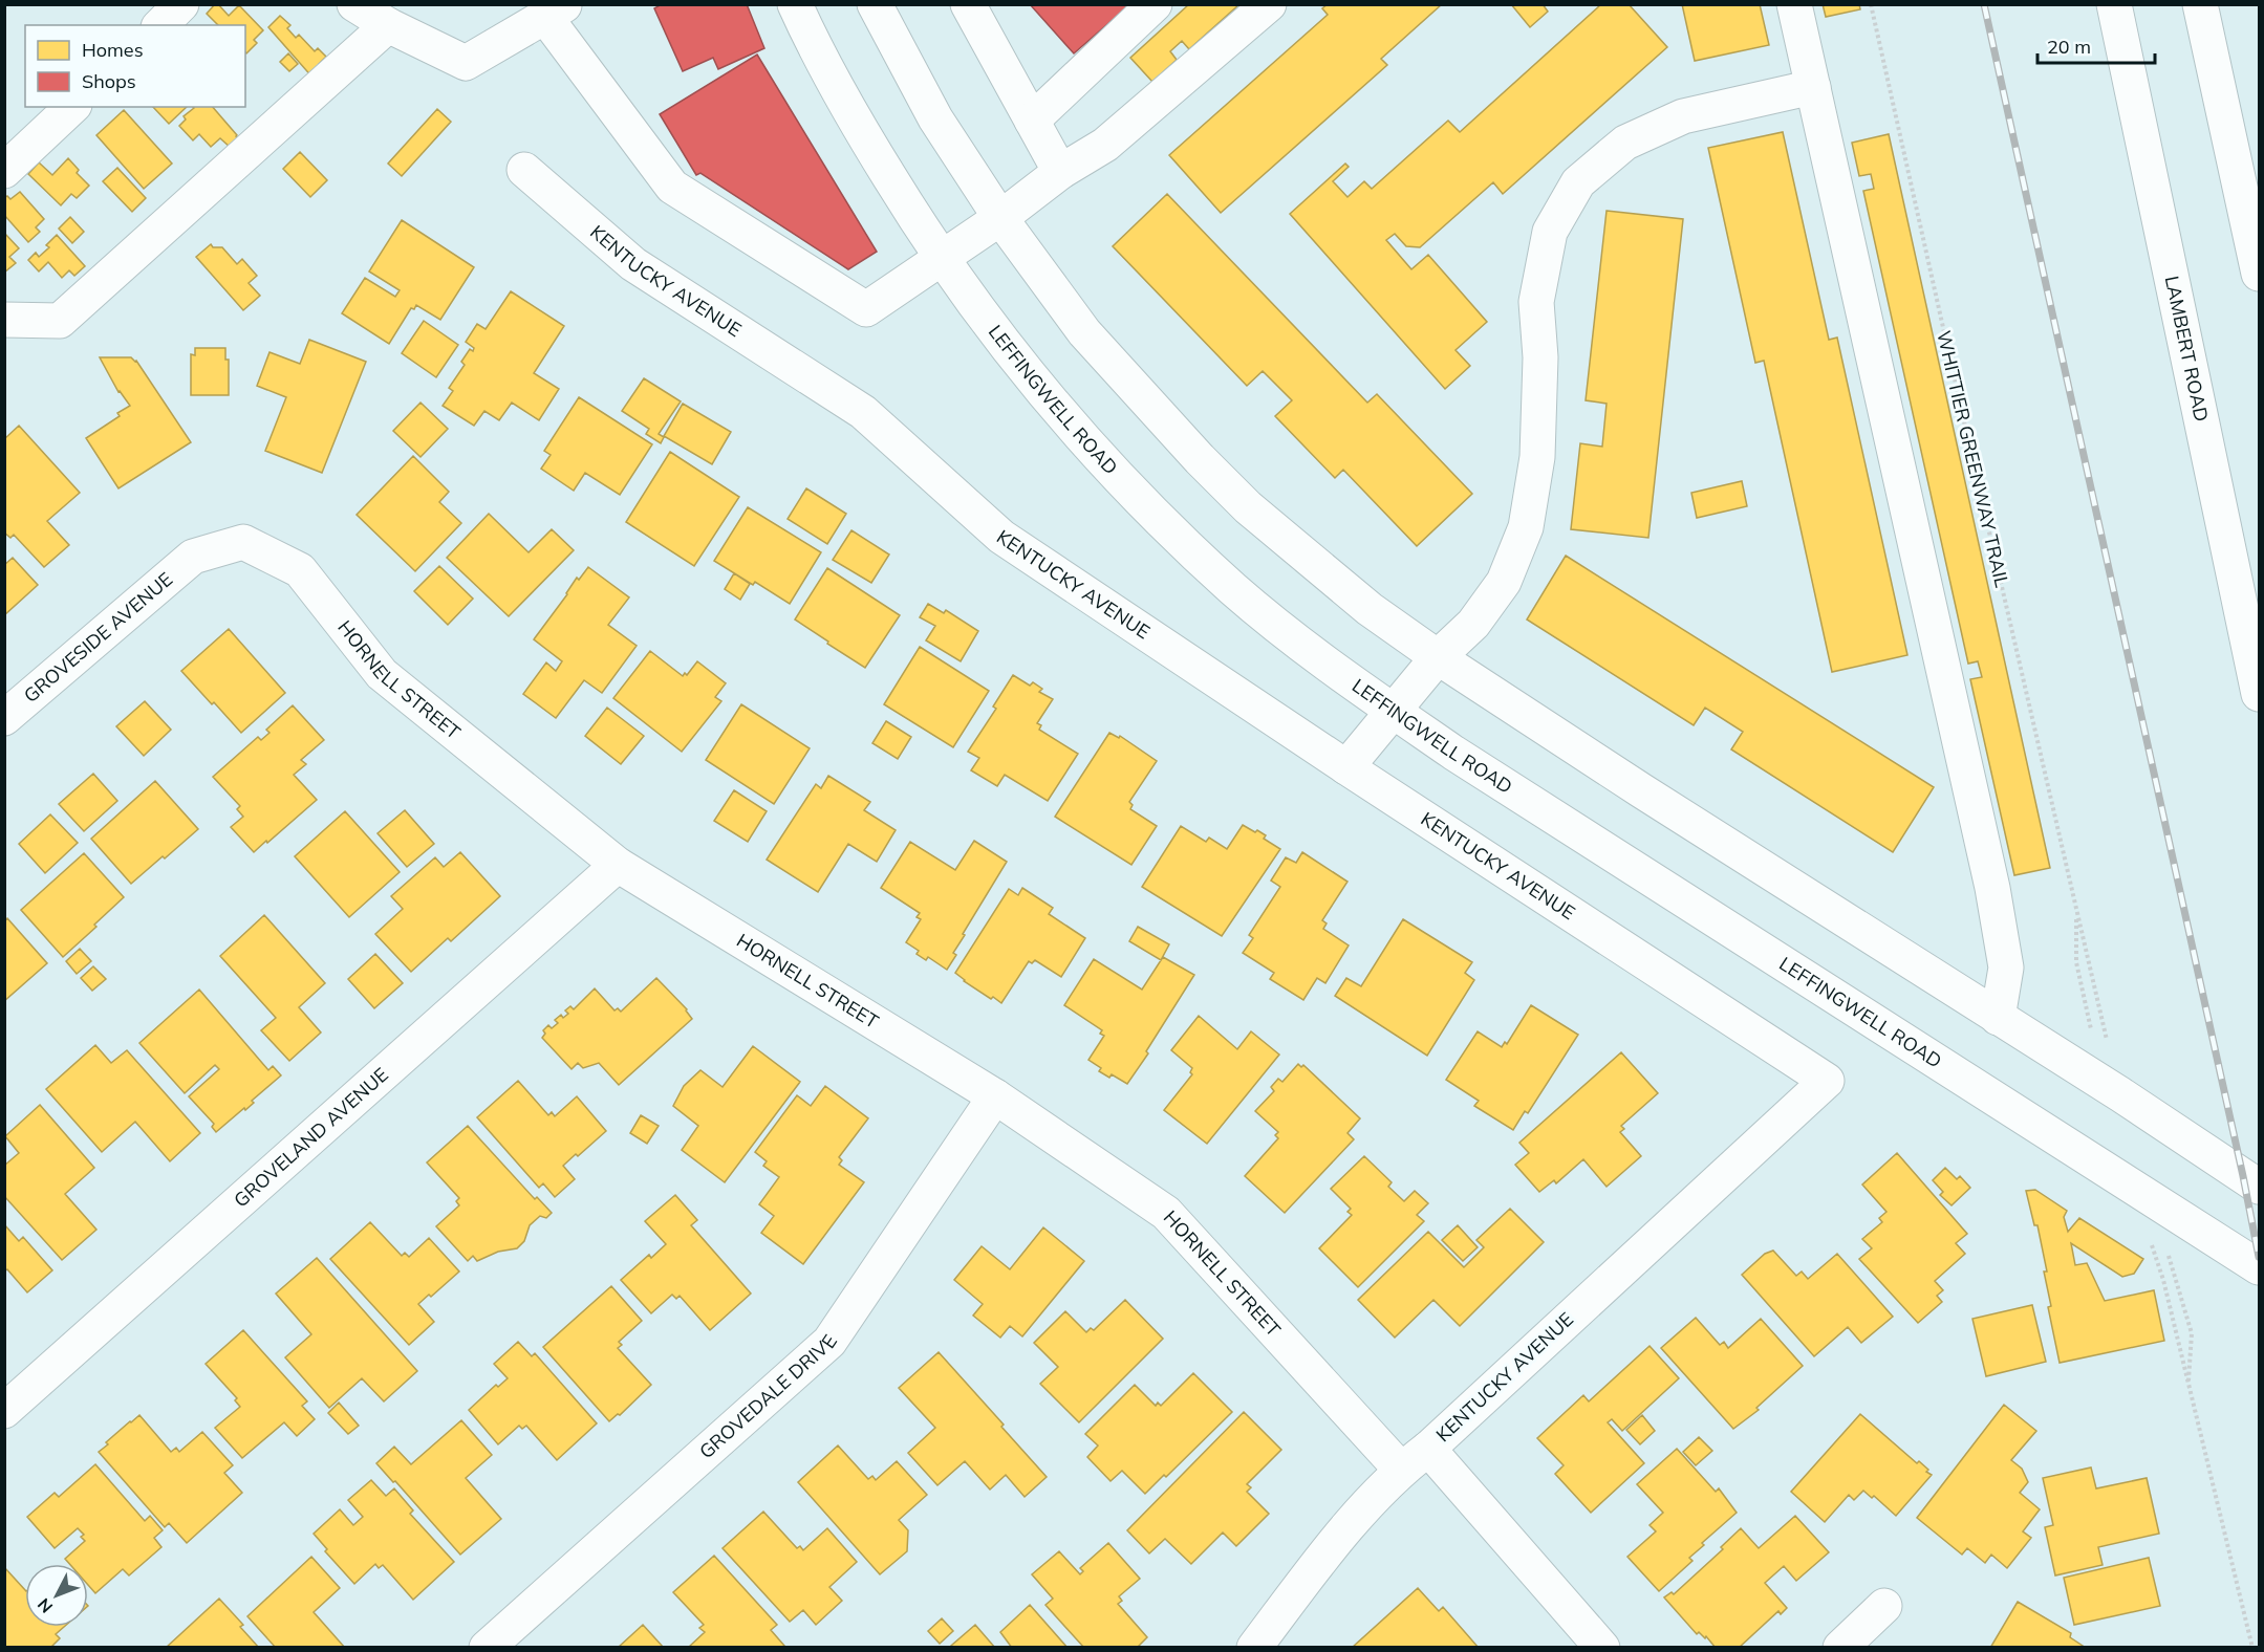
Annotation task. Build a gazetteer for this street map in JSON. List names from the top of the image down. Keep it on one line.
{"streets":{"street":["KENTUCKY AVENUE","LAMBERT ROAD","LEFFINGWELL ROAD","GROVESIDE AVENUE","HORNELL STREET","GROVELAND AVENUE","GROVEDALE DRIVE"],"path":["WHITTIER GREENWAY TRAIL"]},"crossings":[["KENTUCKY AVENUE","HORNELL STREET"],["GROVESIDE AVENUE","HORNELL STREET"],["HORNELL STREET","GROVELAND AVENUE"],["HORNELL STREET","GROVEDALE DRIVE"]],"legend":["Homes","Shops"],"scale_bar":"20 m","north":"bottom left"}
